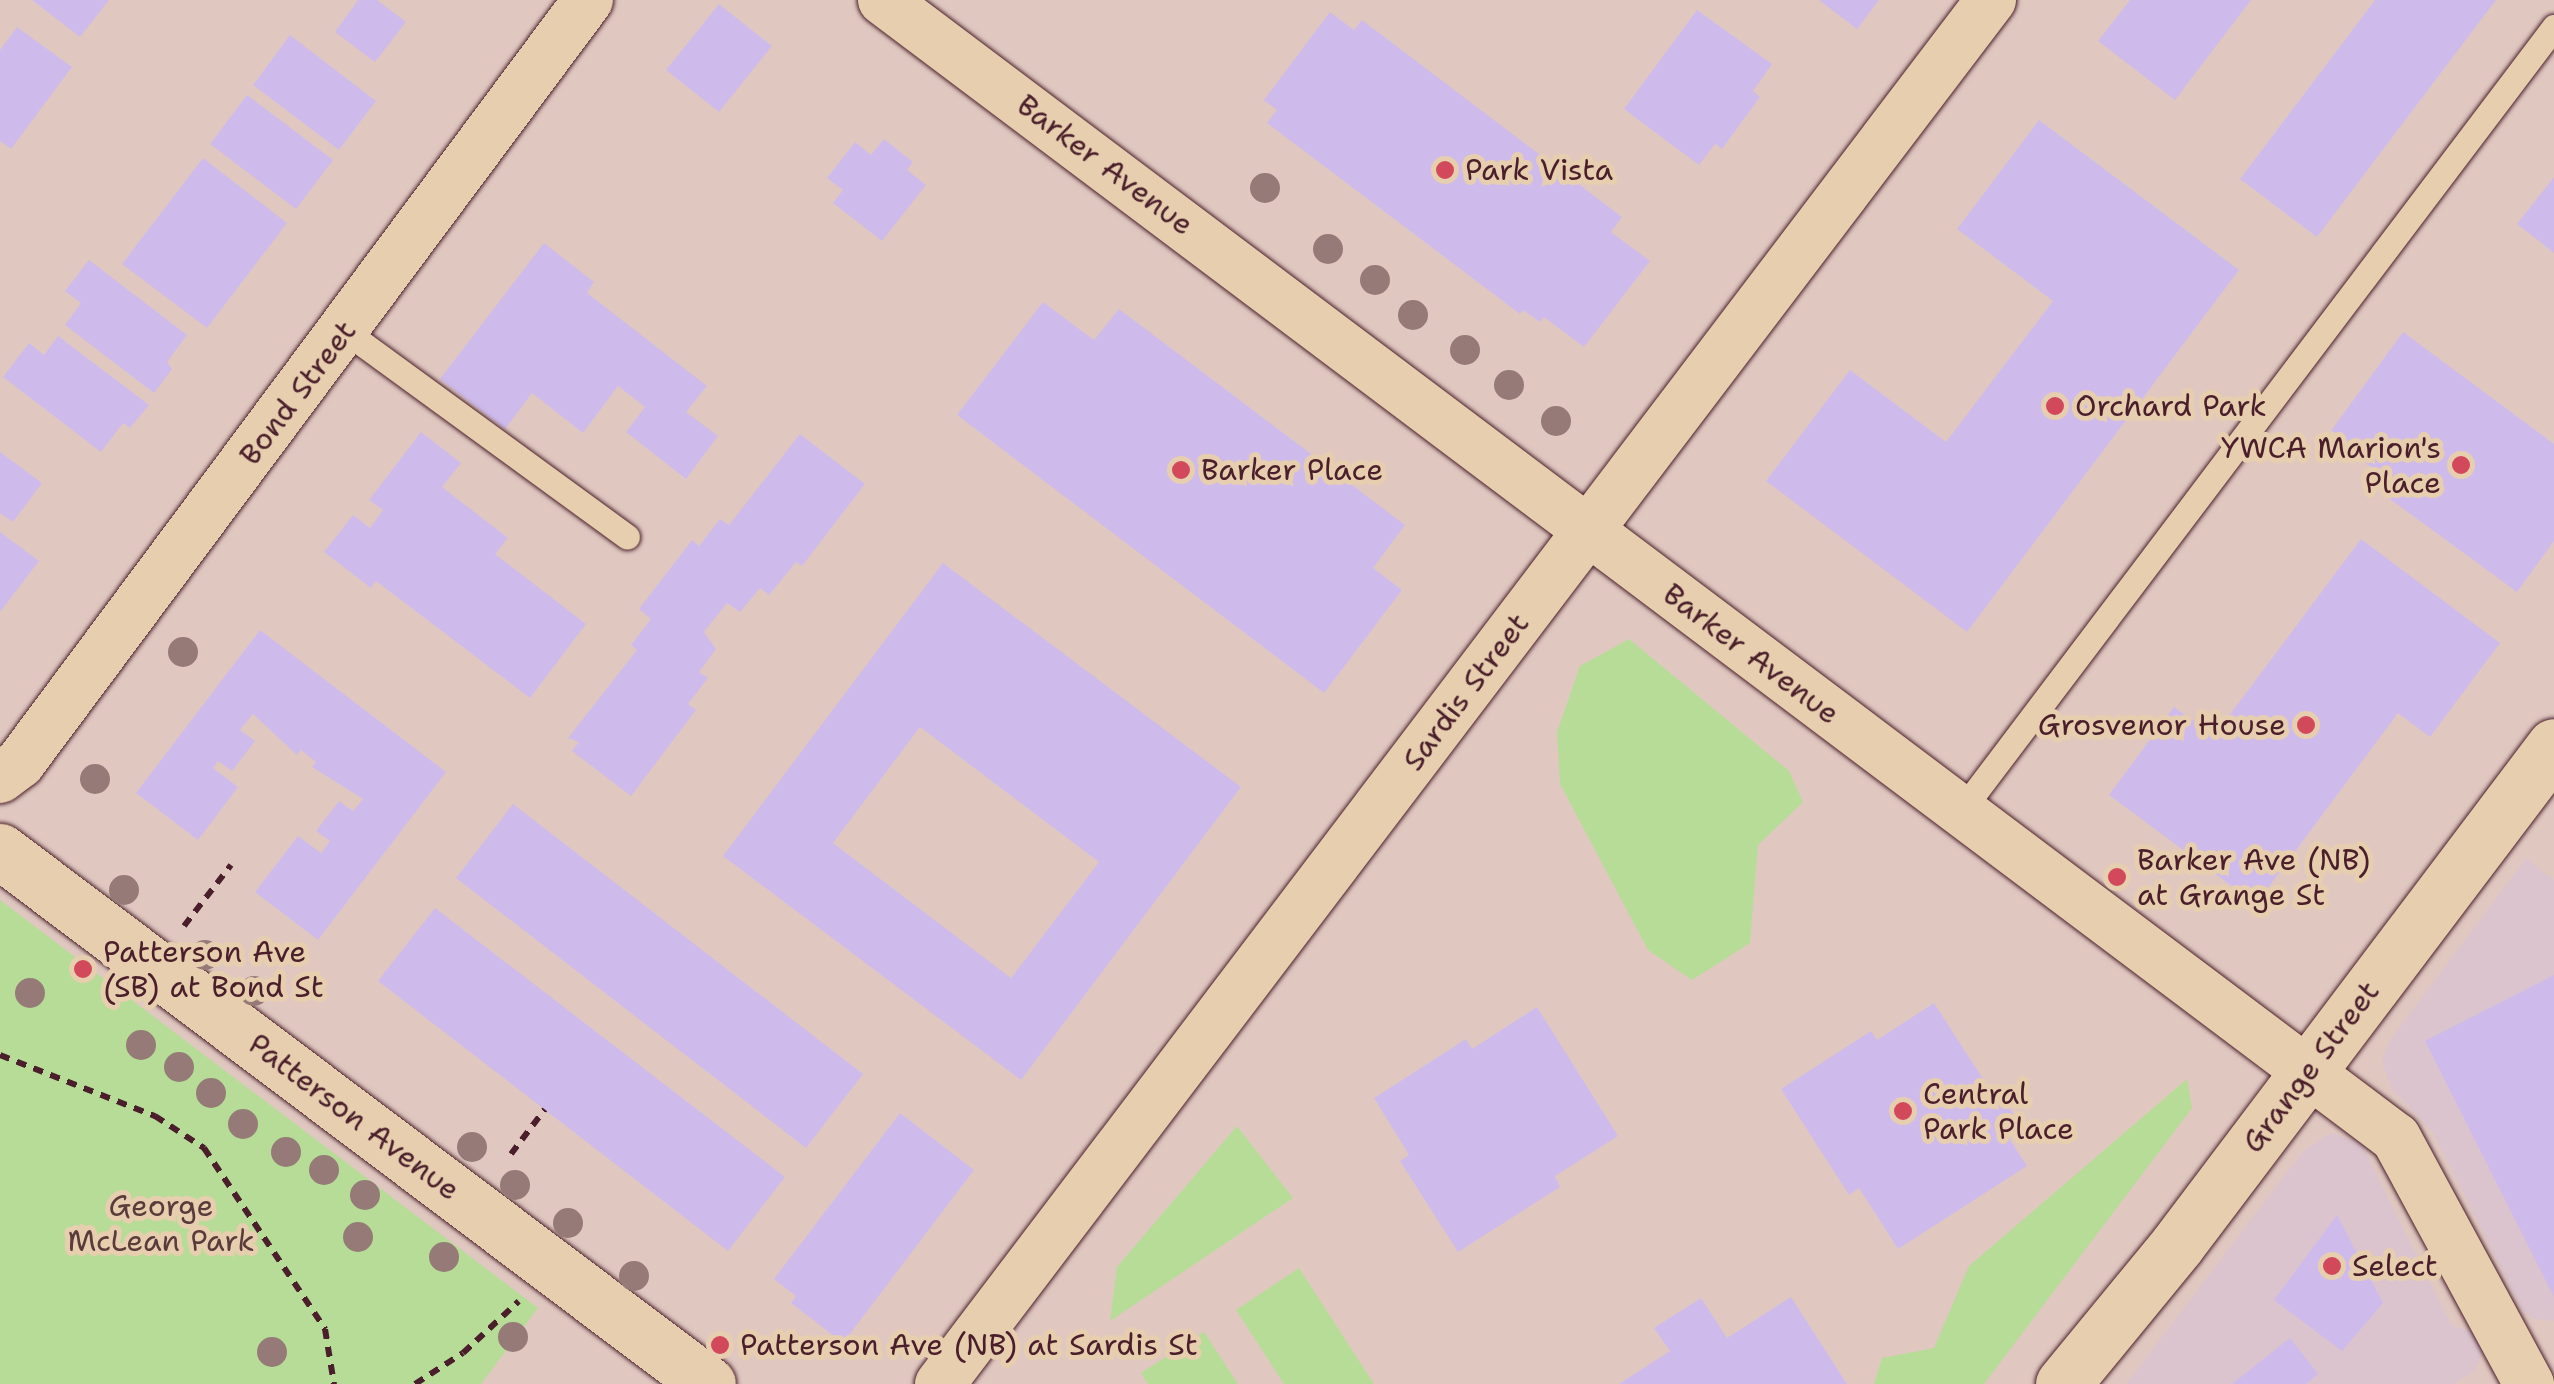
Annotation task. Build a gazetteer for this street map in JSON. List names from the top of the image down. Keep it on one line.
{"streets":{"street":["Barker Avenue","Bond Street","Sardis Street","Grange Street","Patterson Avenue"]},"crossings":[["Barker Avenue","Sardis Street"],["Barker Avenue","Grange Street"]],"parks":["George McLean Park"],"places":["Park Vista","Orchard Park","YWCA Marion's Place","Barker Place","Grosvenor House","Barker Ave (NB) at Grange St","Patterson Ave (SB) at Bond St","Central Park Place","Select","Patterson Ave (NB) at Sardis St"]}
